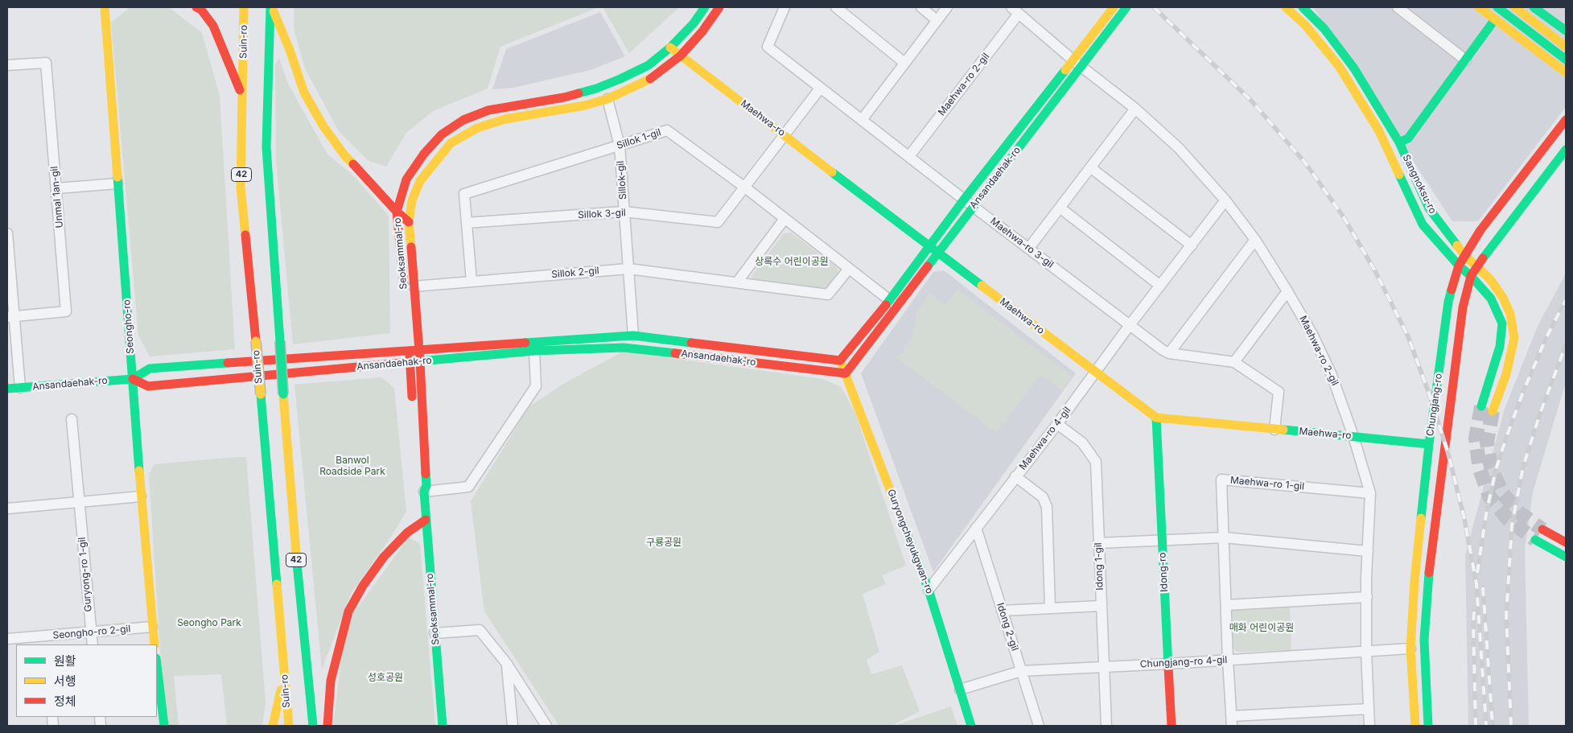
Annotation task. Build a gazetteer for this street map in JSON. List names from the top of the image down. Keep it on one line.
{"streets":{"main road":["Suin-ro","Maehwa-ro","42","Ansandaehak-ro","Sangnoksu-ro","Seoksammal-ro","Seongho-ro","Chungjang-ro","Guryongcheyukgwan-ro","Idong-ro"],"street":["Maehwa-ro 2-gil","Sillok 1-gil","Sillok-gil","Unmal 1an-gil","Sillok 3-gil","Maehwa-ro 3-gil","Sillok 2-gil","Maehwa-ro 4-gil","Maehwa-ro 1-gil","Idong 1-gil","Guryong-ro 1-gil","Idong 2-gil","Seongho-ro 2-gil","Chungjang-ro 4-gil"]},"crossings":[["Maehwa-ro 2-gil","Maehwa-ro"],["Maehwa-ro 2-gil","Ansandaehak-ro"],["Maehwa-ro 2-gil","Maehwa-ro 3-gil"],["Maehwa-ro 2-gil","Maehwa-ro 4-gil"],["Maehwa-ro","Ansandaehak-ro"],["Maehwa-ro","Maehwa-ro 3-gil"],["Maehwa-ro","Seoksammal-ro"],["Maehwa-ro","Chungjang-ro"],["Maehwa-ro","Maehwa-ro 4-gil"],["Maehwa-ro","Idong-ro"],["Sillok 1-gil","Ansandaehak-ro"],["Sillok 1-gil","Sillok-gil"],["Sillok 1-gil","Sillok 3-gil"],["Sillok 1-gil","Sillok 2-gil"],["Ansandaehak-ro","Sillok-gil"],["Ansandaehak-ro","Maehwa-ro 3-gil"],["Ansandaehak-ro","Seoksammal-ro"],["Ansandaehak-ro","Seongho-ro"],["Ansandaehak-ro","Guryongcheyukgwan-ro"],["Sillok-gil","Sillok 3-gil"],["Sillok-gil","Seoksammal-ro"],["Sillok-gil","Sillok 2-gil"],["Sangnoksu-ro","Chungjang-ro"],["Maehwa-ro 3-gil","Maehwa-ro 4-gil"],["Seoksammal-ro","Sillok 2-gil"],["Seongho-ro","Seongho-ro 2-gil"],["Chungjang-ro","Chungjang-ro 4-gil"],["Maehwa-ro 4-gil","Guryongcheyukgwan-ro"],["Maehwa-ro 4-gil","Idong 1-gil"],["Maehwa-ro 4-gil","Idong 2-gil"],["Maehwa-ro 1-gil","Chungjang-ro 4-gil"],["Guryongcheyukgwan-ro","Chungjang-ro 4-gil"],["Idong 1-gil","Chungjang-ro 4-gil"],["Idong-ro","Chungjang-ro 4-gil"],["Guryong-ro 1-gil","Seongho-ro 2-gil"],["Idong 2-gil","Chungjang-ro 4-gil"]],"parks":["상록수 어린이공원","Banwol Roadside Park","구룡공원","Seongho Park","매화 어린이공원","성호공원"],"legend":["원활","서행","정체"]}
